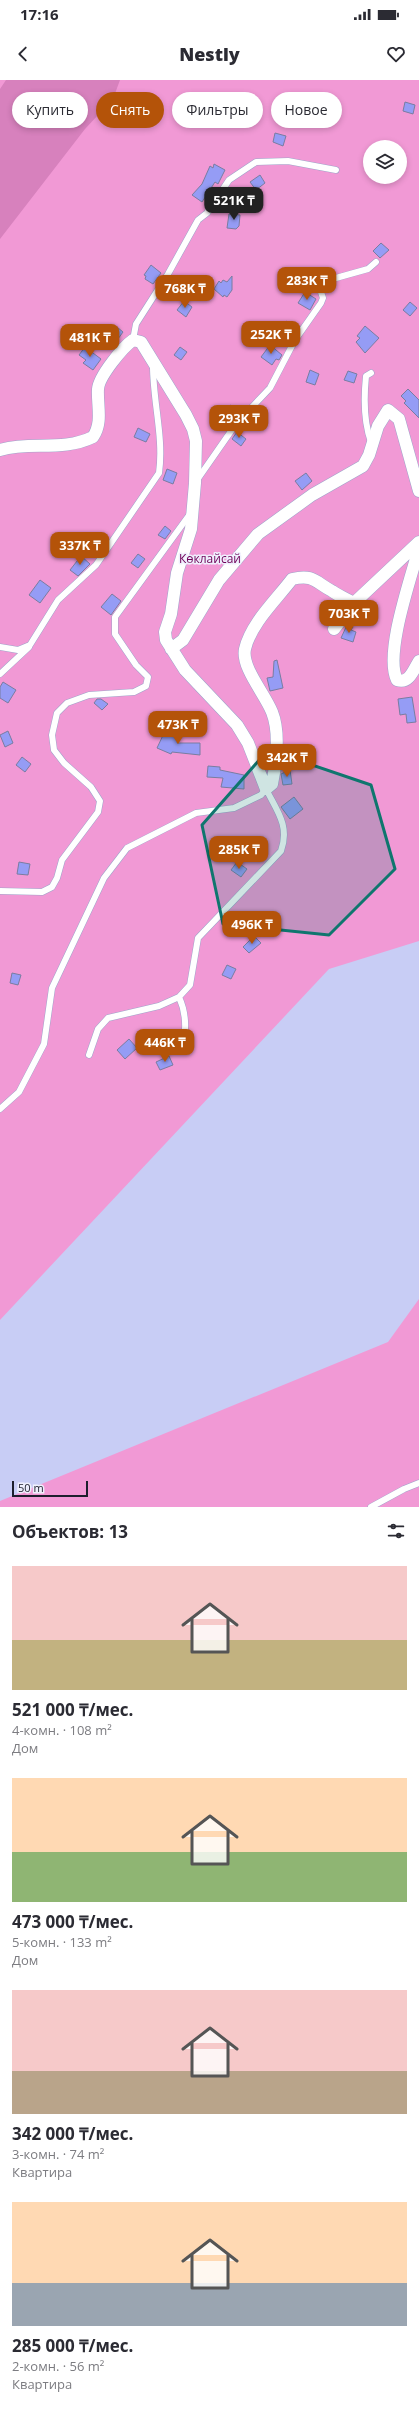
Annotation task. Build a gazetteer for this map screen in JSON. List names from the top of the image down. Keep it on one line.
{"parks":["Көклайсай"],"scale_bar":"50 m","page":{"status":"17:16","header":"Nestly","chip":["Купить","Снять","Фильтры","Новое"],"price":["521K ₸","283K ₸","768K ₸","252K ₸","481K ₸","293K ₸","337K ₸","703K ₸","473K ₸","342K ₸","285K ₸","496K ₸","446K ₸"],"scale":"50 m","heading":"Объектов: 13","list":[{"name":"521 000 ₸/мес.","note":"4-комн. · 108 m² · Дом"},{"name":"473 000 ₸/мес.","note":"5-комн. · 133 m² · Дом"},{"name":"342 000 ₸/мес.","note":"3-комн. · 74 m² · Квартира"},{"name":"285 000 ₸/мес.","note":"2-комн. · 56 m² · Квартира"}]}}
